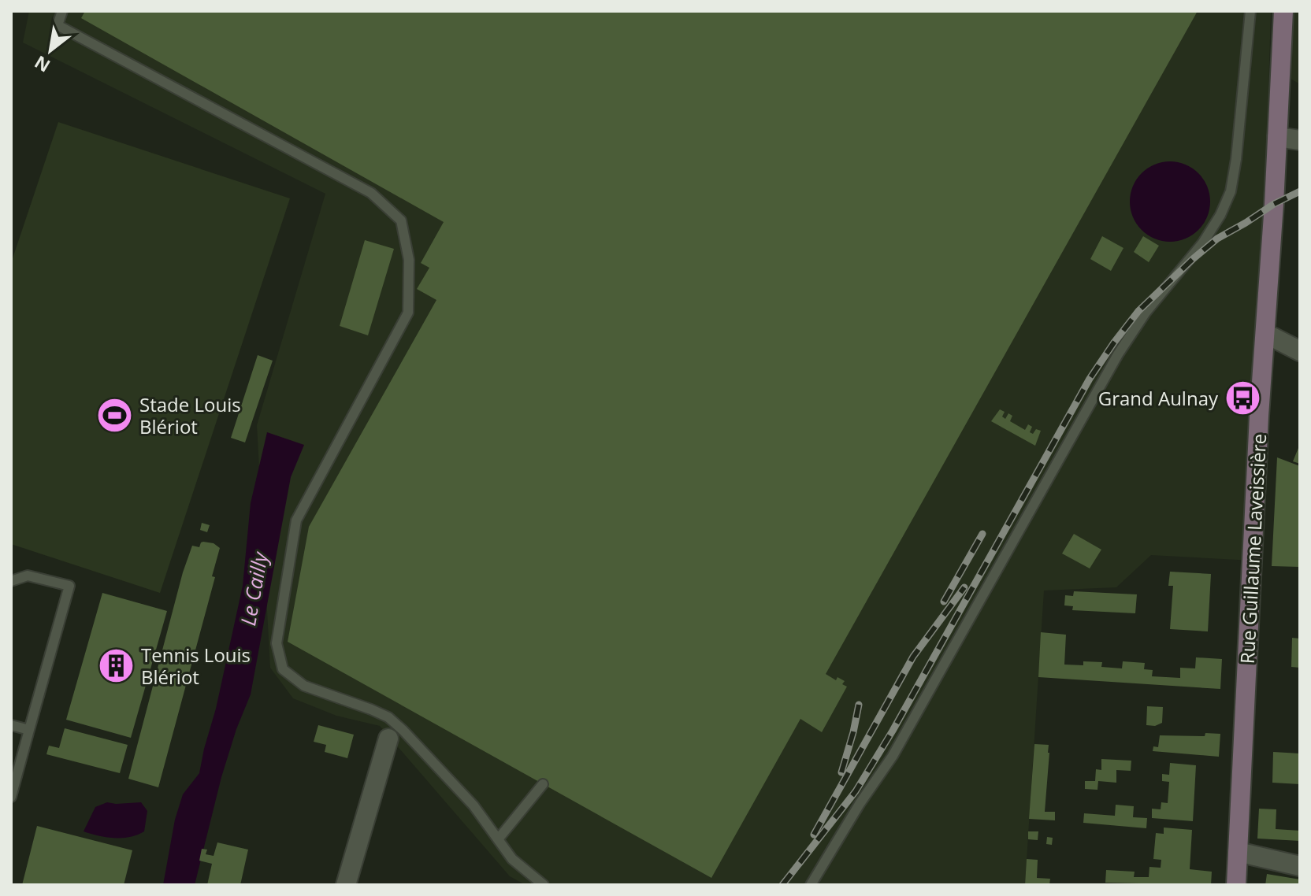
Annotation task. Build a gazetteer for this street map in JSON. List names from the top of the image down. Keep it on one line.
{"streets":{"street":["Rue Guillaume Laveissière"]},"water":["Le Cailly"],"places":{"bus stop":["Grand Aulnay"],"sports":["Stade Louis Blériot"],"building":["Tennis Louis Blériot"]},"north":"bottom left"}
